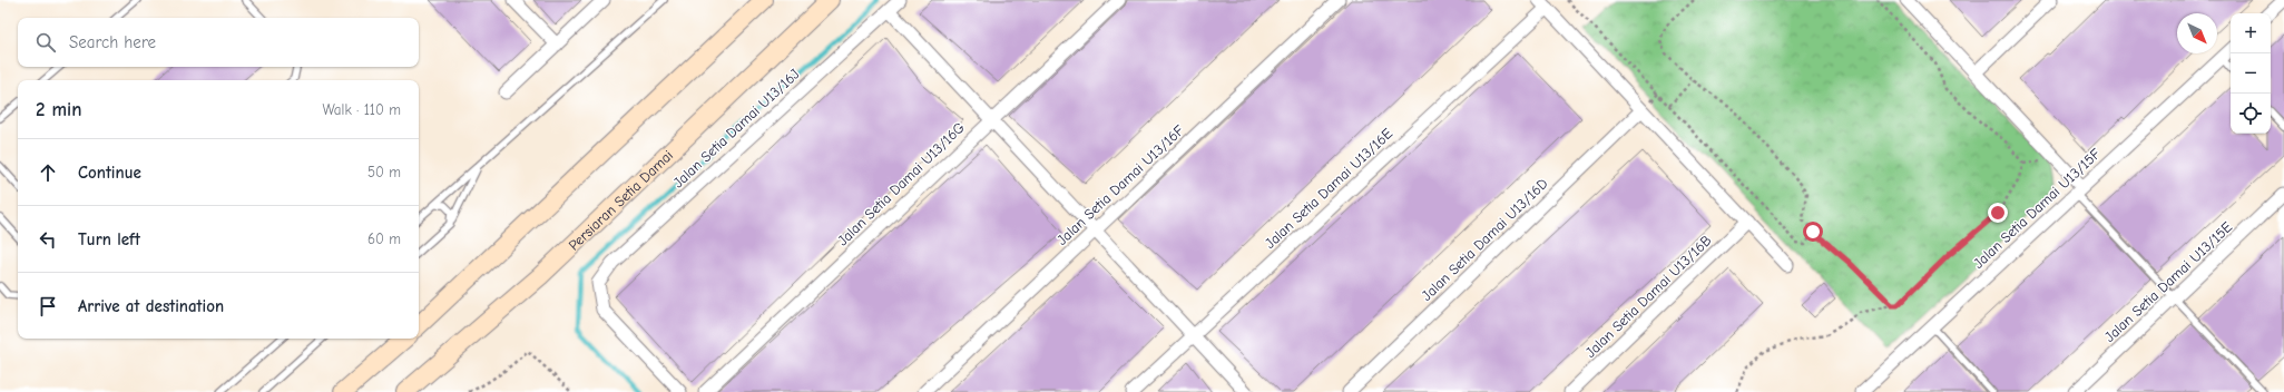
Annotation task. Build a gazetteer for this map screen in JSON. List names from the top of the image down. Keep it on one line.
{"streets":{"street":["Jalan Setia Damai U13/16J","Jalan Setia Damai U13/16G","Jalan Setia Damai U13/16F","Jalan Setia Damai U13/16E","Persiaran Setia Damai","Jalan Setia Damai U13/15F","Jalan Setia Damai U13/16D","Jalan Setia Damai U13/15E","Jalan Setia Damai U13/16B"]},"north":"bottom right","page":{"map_buttons":["+","−"],"search":"Search here","heading":["2 min","Walk · 110 m"],"list":[["Continue","50 m"],["Turn left","60 m"],"Arrive at destination"]}}
